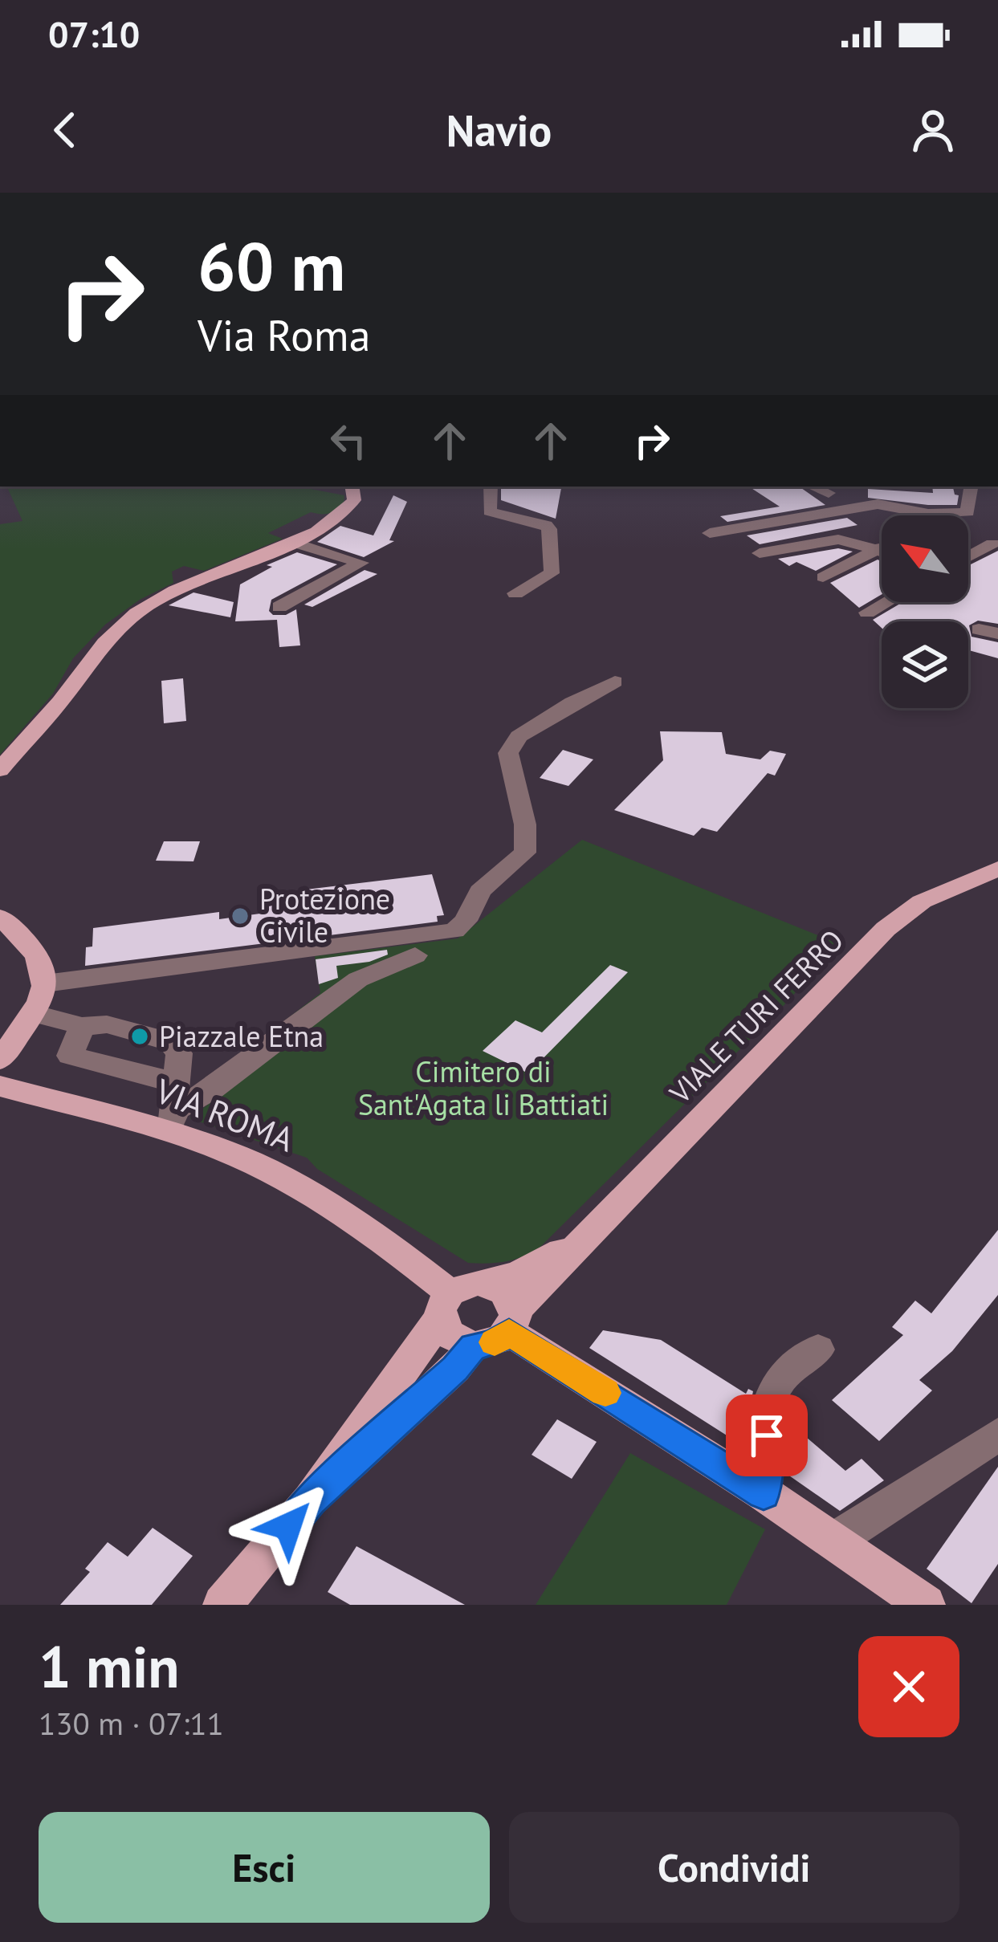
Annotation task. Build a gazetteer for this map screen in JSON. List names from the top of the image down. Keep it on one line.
{"streets":{"main road":["VIALE TURI FERRO","VIA ROMA"]},"crossings":[["VIALE TURI FERRO","VIA ROMA"]],"parks":["Cimitero di Sant'Agata li Battiati"],"places":["Protezione Civile","Piazzale Etna"],"north":"top left","page":{"status":"07:10","header":"Navio","turn":["60 m","Via Roma"],"heading":["1 min","130 m · 07:11"],"buttons":["Esci","Condividi"]}}
